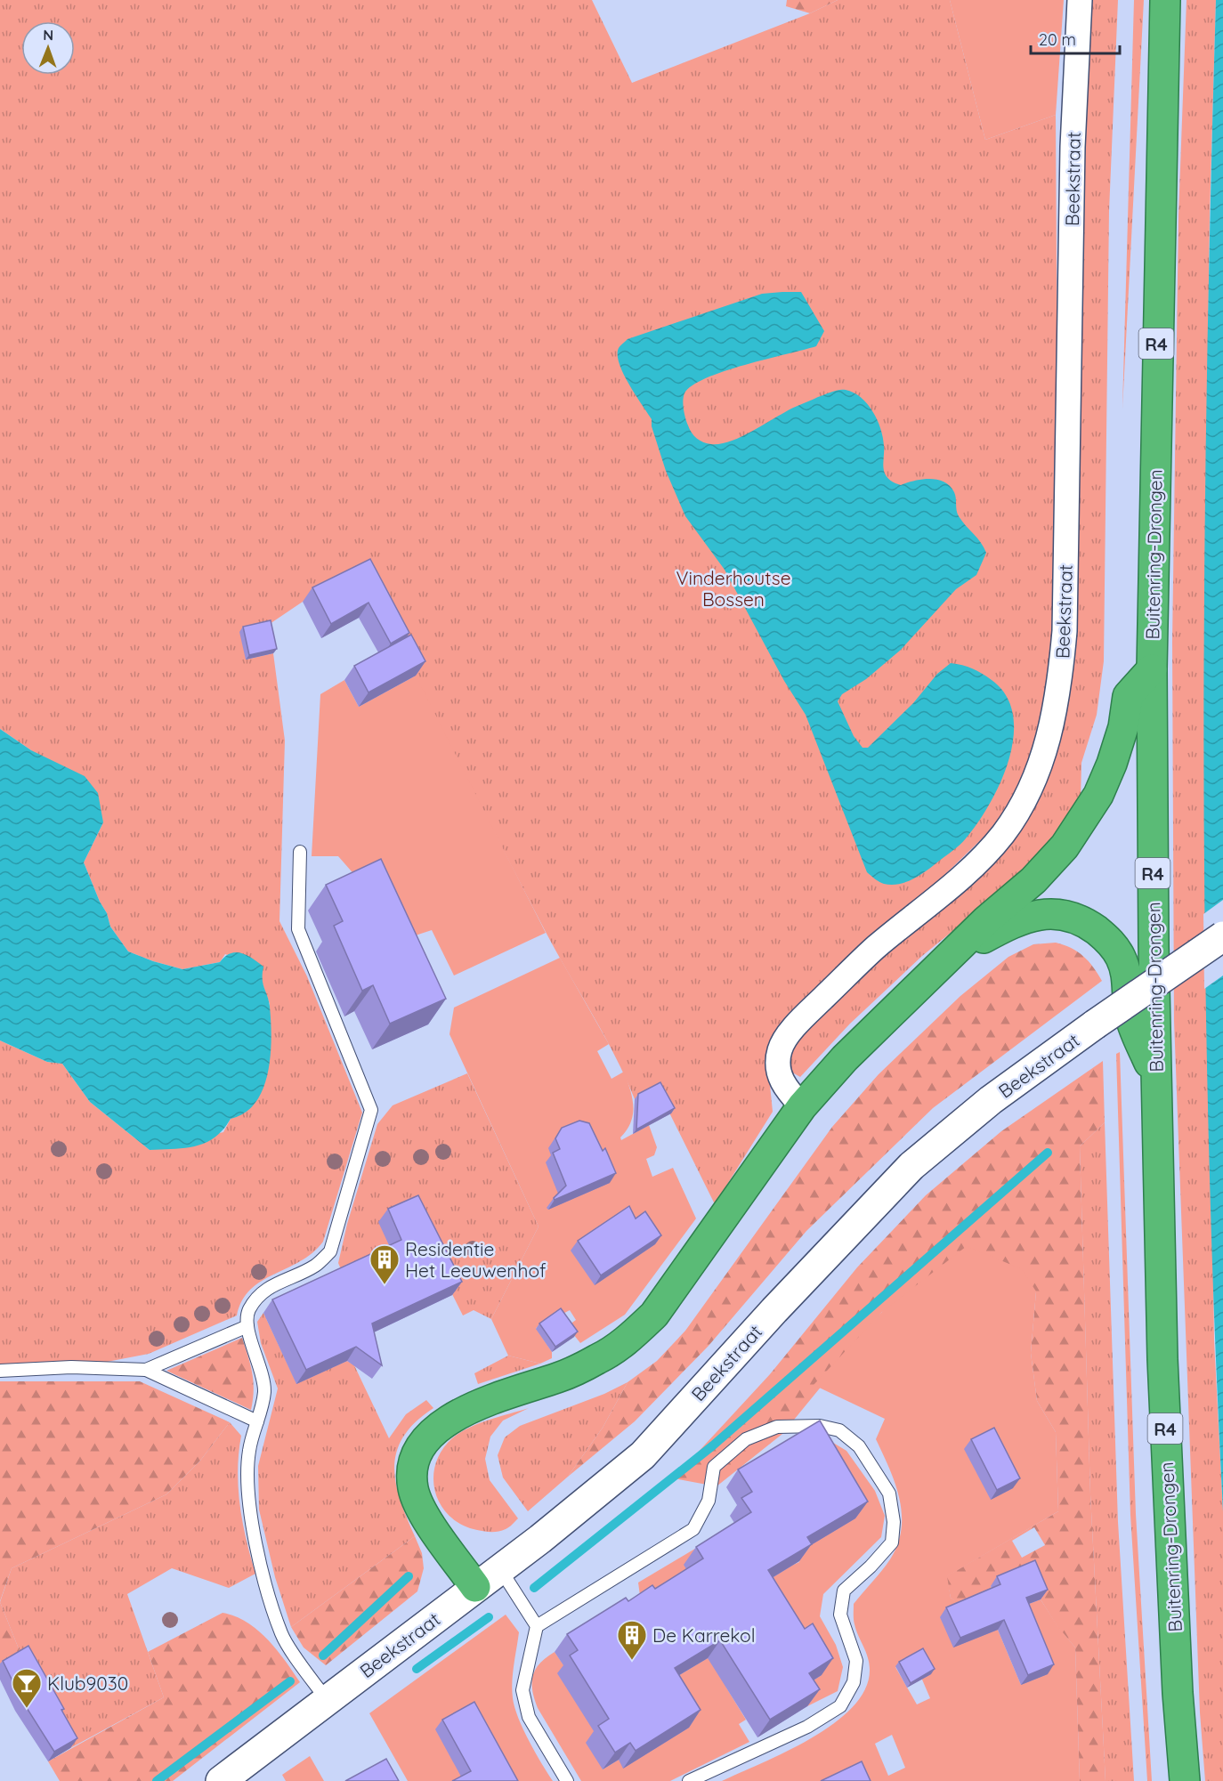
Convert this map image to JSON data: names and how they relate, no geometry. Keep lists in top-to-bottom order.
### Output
{
  "streets": {
    "highway": ["R4", "Buitenring-Drongen"],
    "street": ["Beekstraat"]
  },
  "parks": ["Vinderhoutse Bossen"],
  "places": {
    "building": ["Residentie Het Leeuwenhof", "De Karrekol"],
    "bar": ["Klub9030"]
  },
  "scale_bar": "20 m",
  "north": "top"
}
